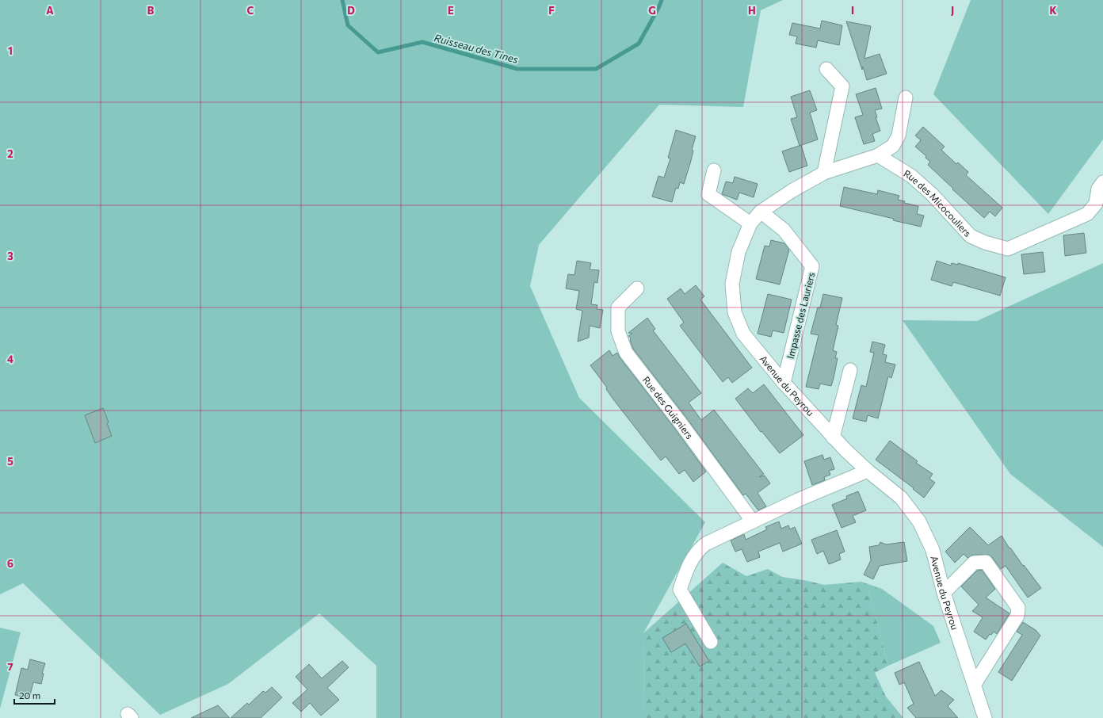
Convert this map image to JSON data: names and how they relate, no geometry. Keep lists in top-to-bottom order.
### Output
{
  "streets": {
    "street": [
      "Rue des Micocouliers",
      "Impasse des Lauriers",
      "Avenue du Peyrou",
      "Rue des Guigniers"
    ]
  },
  "crossings": [
    ["Rue des Micocouliers", "Avenue du Peyrou"],
    ["Impasse des Lauriers", "Avenue du Peyrou"]
  ],
  "water": ["Ruisseau des Tines"],
  "scale_bar": "20 m",
  "grid": {
    "columns": [
      "A",
      "B",
      "C",
      "D",
      "E",
      "F",
      "G",
      "H",
      "I",
      "J",
      "K"
    ],
    "rows": [
      "1",
      "2",
      "3",
      "4",
      "5",
      "6",
      "7"
    ]
  }
}
